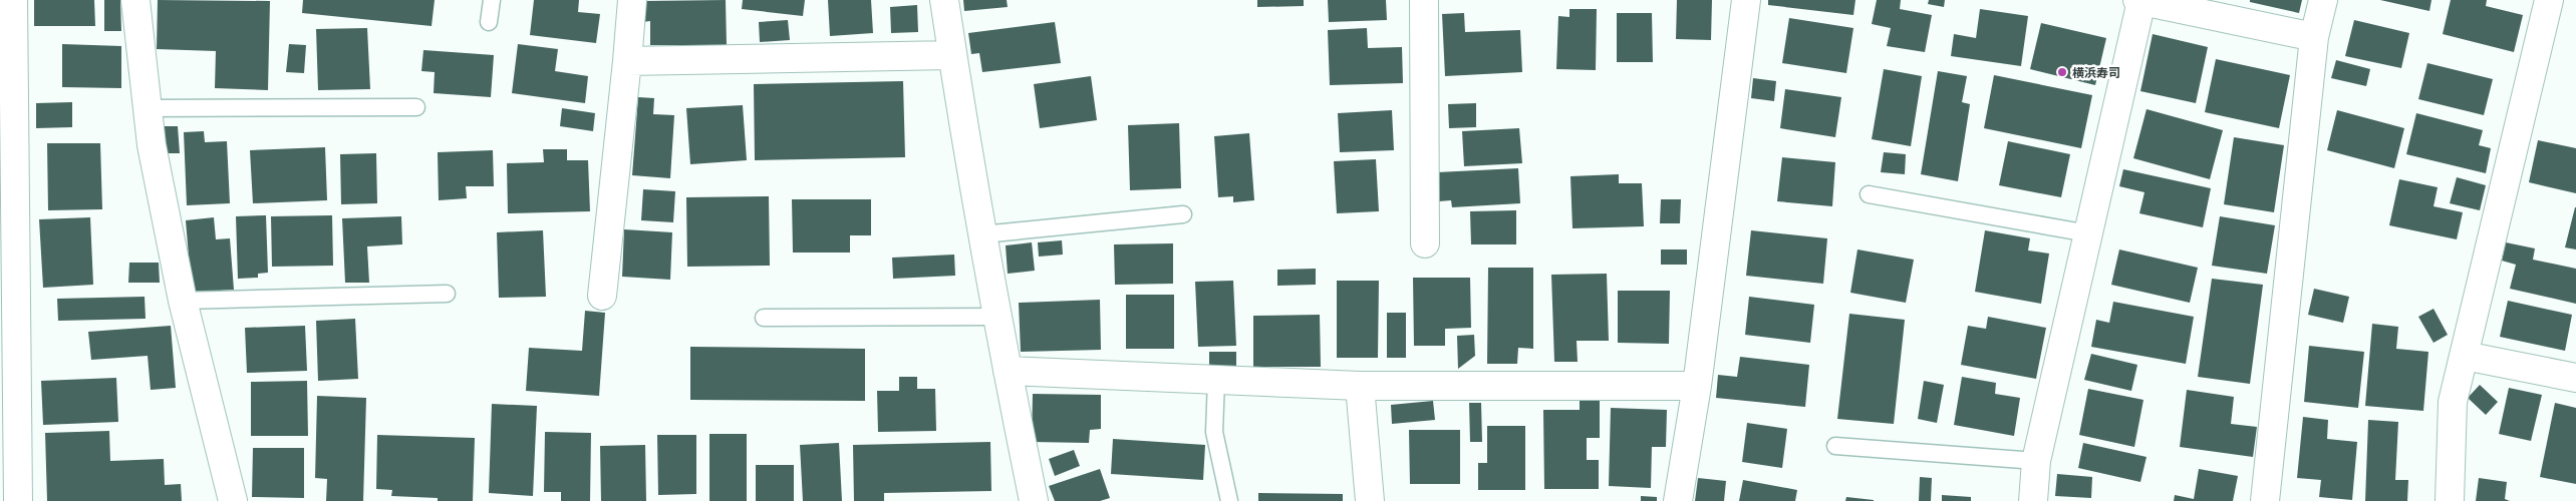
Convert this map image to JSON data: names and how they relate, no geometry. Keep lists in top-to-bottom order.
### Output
{
  "places": ["横浜寿司"]
}
